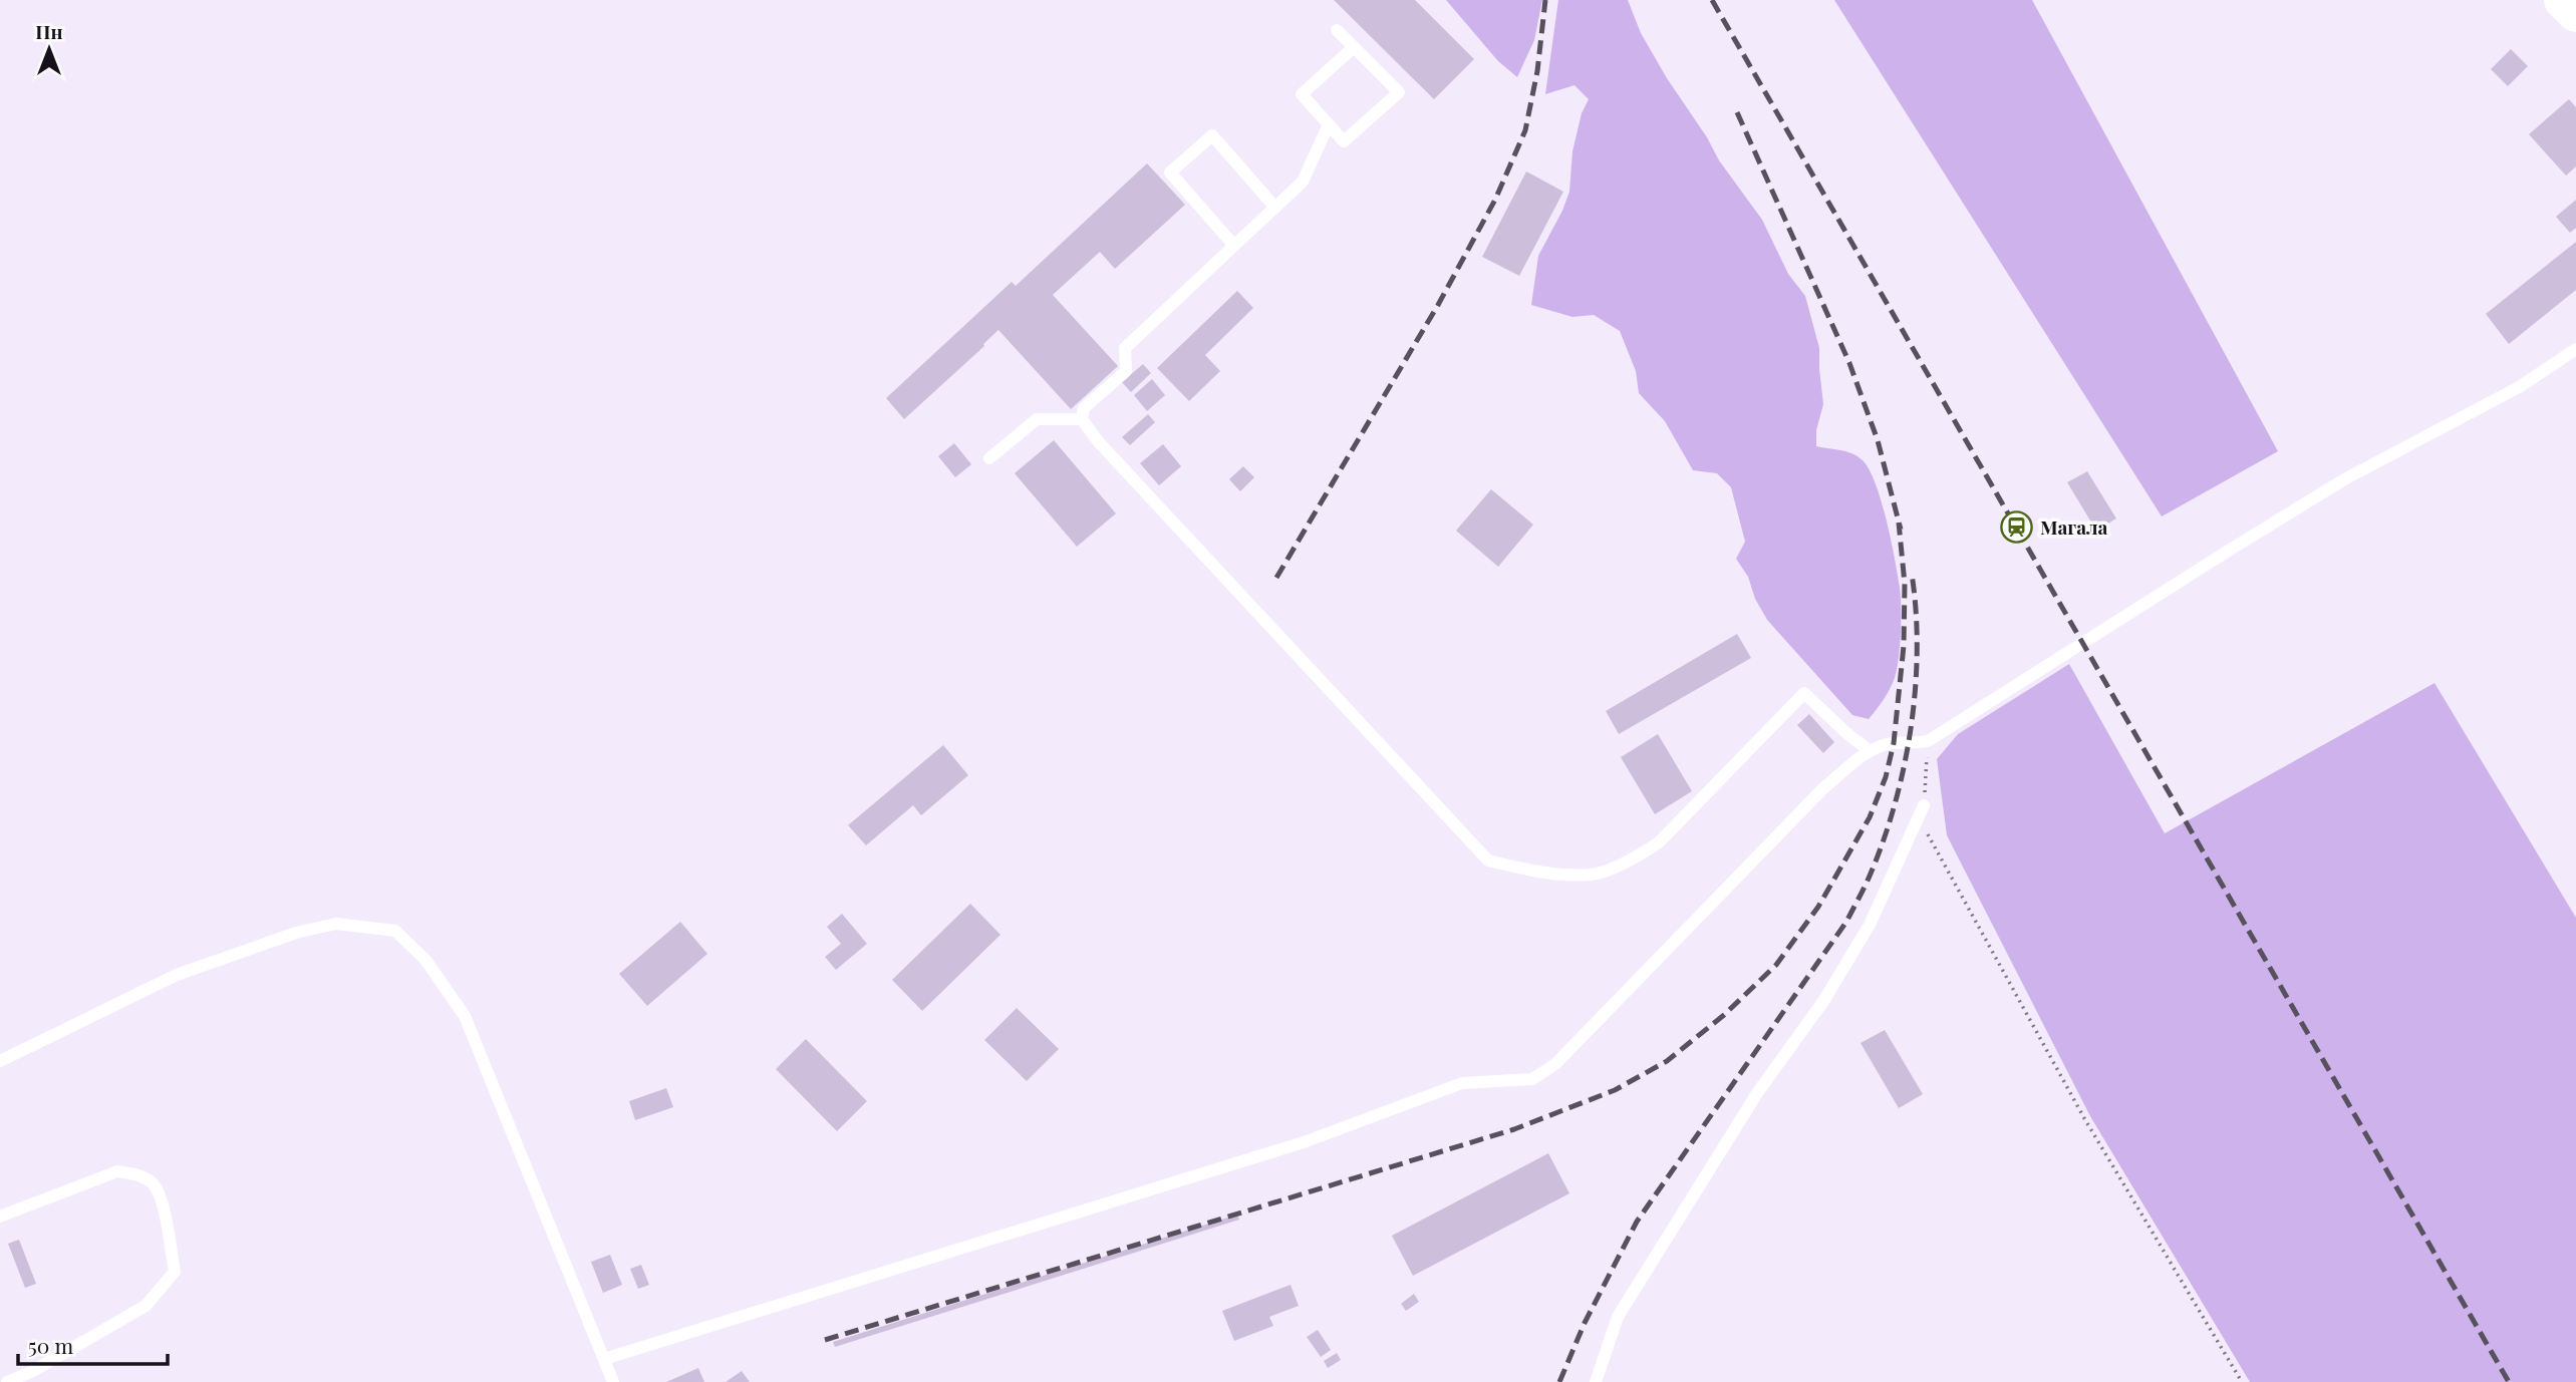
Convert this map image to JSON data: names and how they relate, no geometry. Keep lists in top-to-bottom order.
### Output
{
  "places": {
    "station": ["Магала"]
  },
  "scale_bar": "50 m",
  "north": "top"
}
